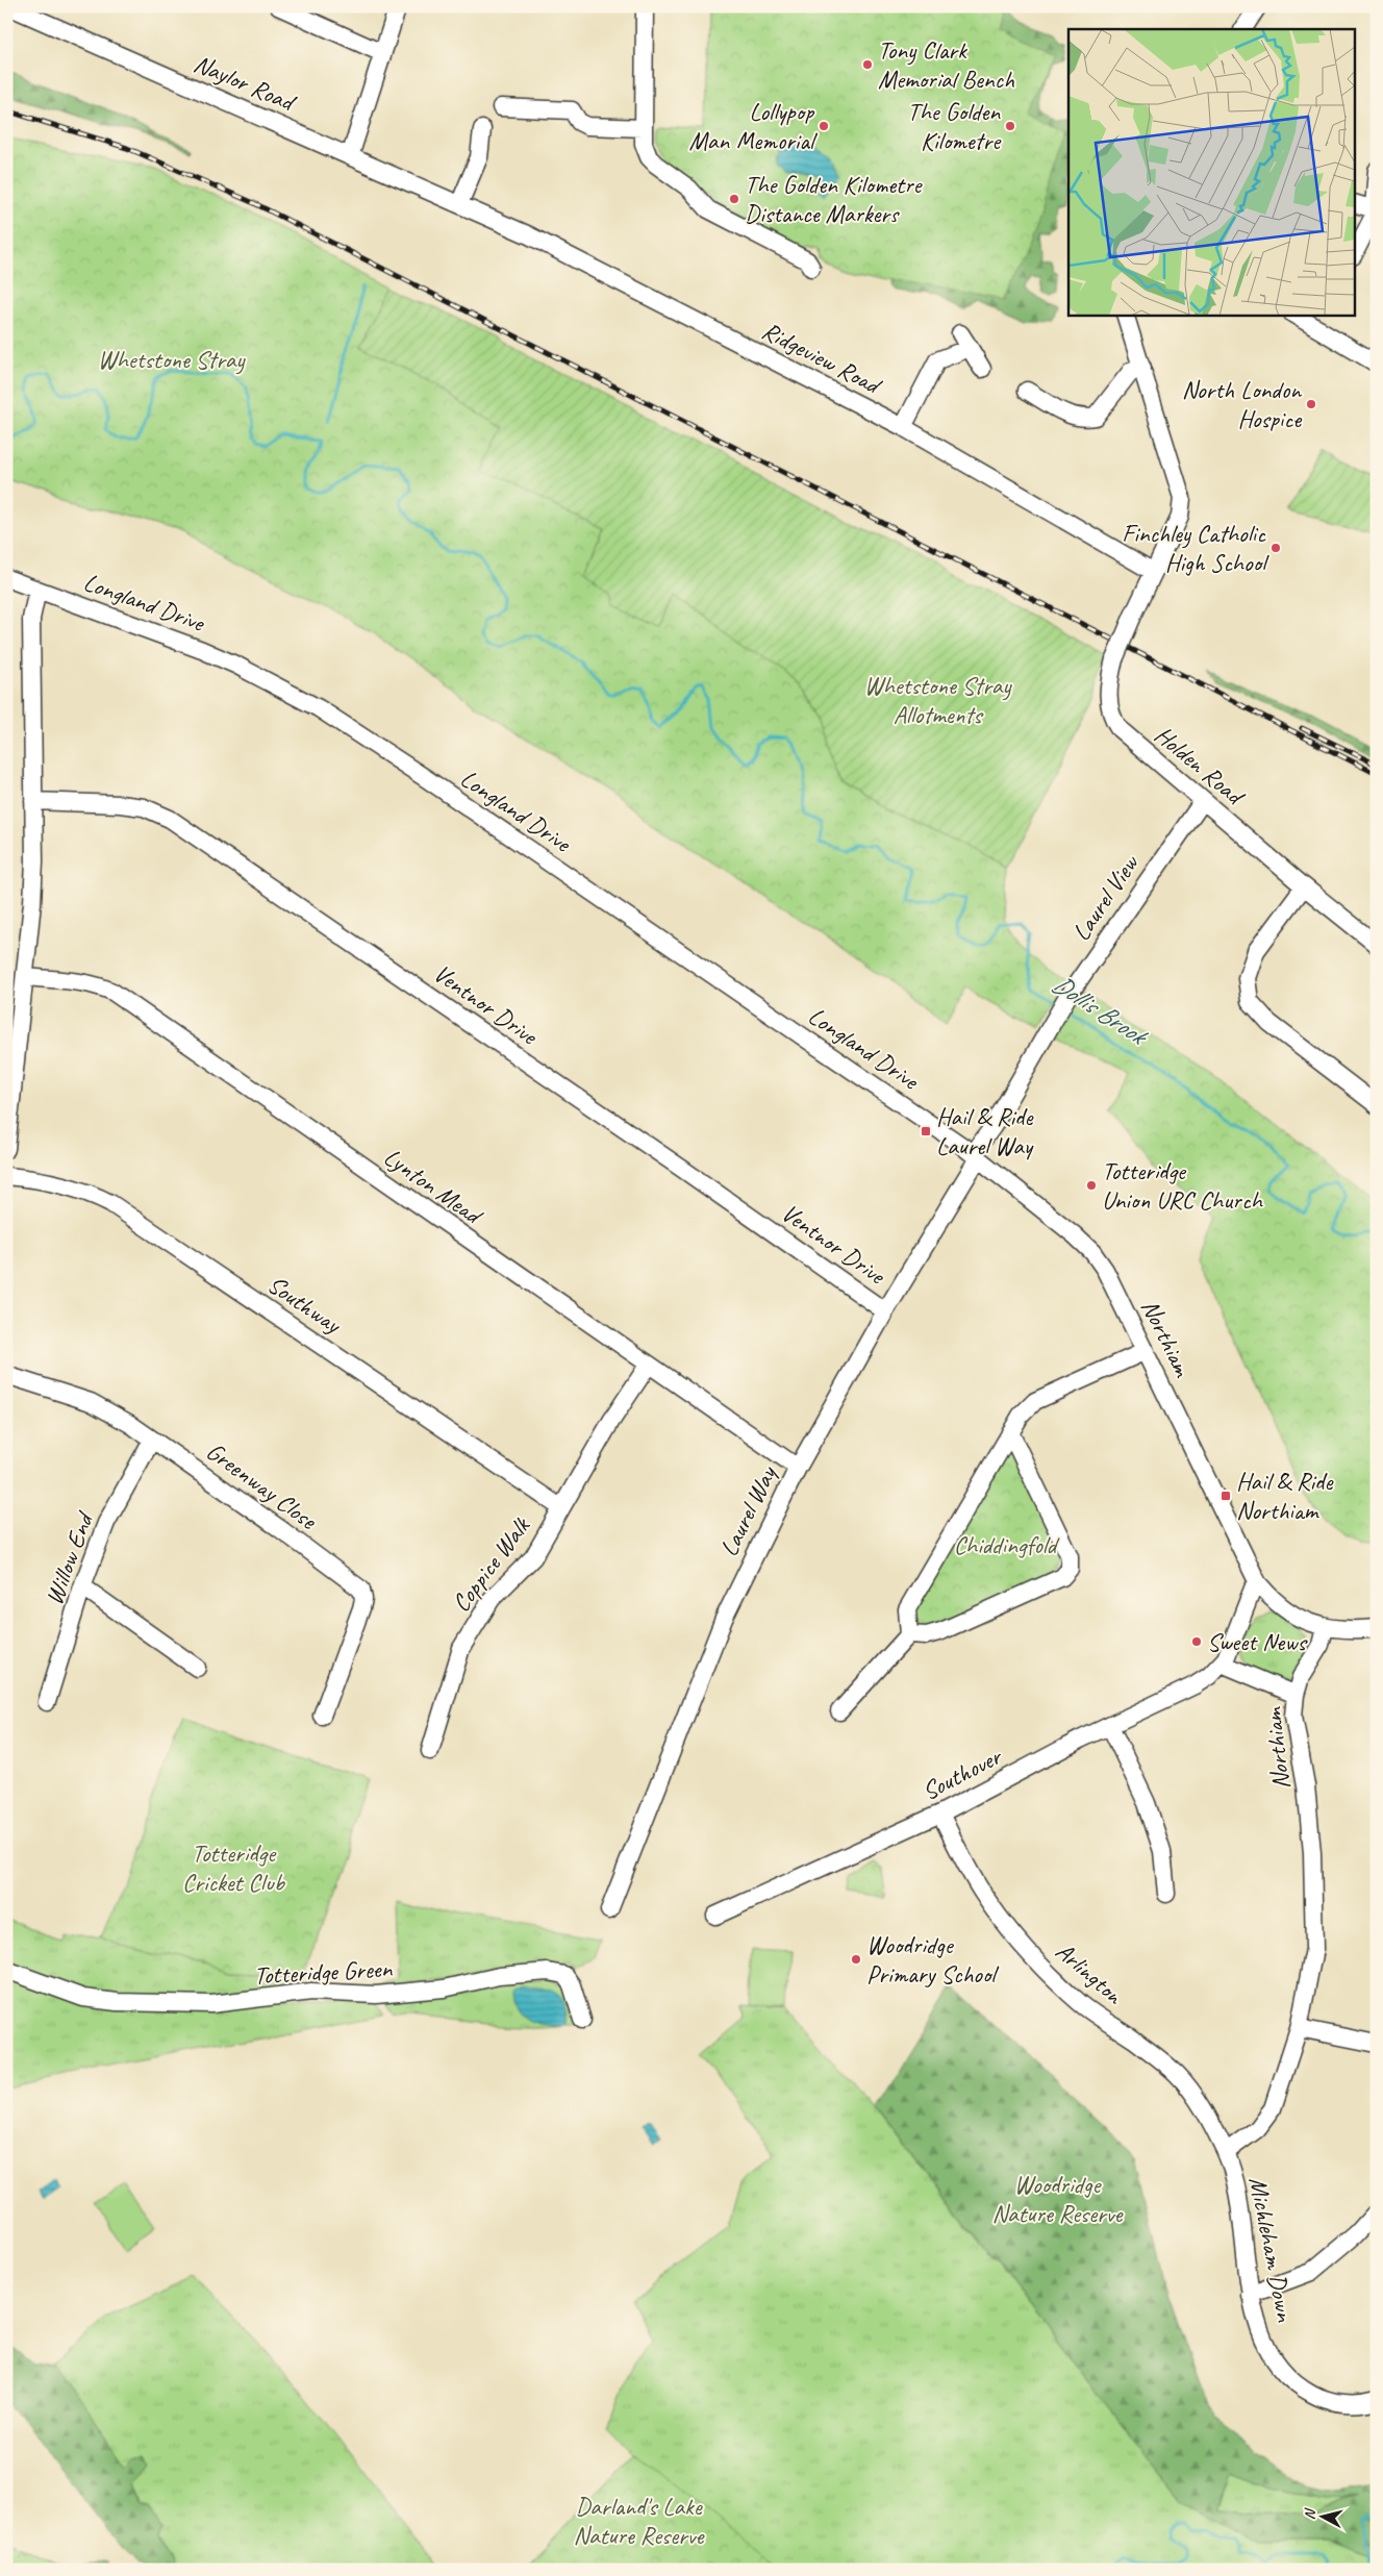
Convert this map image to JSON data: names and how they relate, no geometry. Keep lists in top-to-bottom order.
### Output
{
  "streets": {
    "street": [
      "Naylor Road",
      "Ridgeview Road",
      "Longland Drive",
      "Holden Road",
      "Laurel View",
      "Ventnor Drive",
      "Lynton Mead",
      "Southway",
      "Northiam",
      "Greenway Close",
      "Laurel Way",
      "Willow End",
      "Coppice Walk",
      "Southover",
      "Totteridge Green",
      "Arlington",
      "Michleham Down"
    ]
  },
  "crossings": [
    ["Naylor Road", "Ridgeview Road"],
    ["Ridgeview Road", "Holden Road"],
    ["Longland Drive", "Northiam"],
    ["Longland Drive", "Laurel Way"],
    ["Holden Road", "Laurel View"],
    ["Laurel View", "Laurel Way"],
    ["Ventnor Drive", "Laurel Way"],
    ["Lynton Mead", "Laurel Way"],
    ["Lynton Mead", "Coppice Walk"],
    ["Southway", "Coppice Walk"],
    ["Northiam", "Laurel Way"],
    ["Northiam", "Southover"],
    ["Northiam", "Arlington"],
    ["Northiam", "Michleham Down"],
    ["Greenway Close", "Willow End"],
    ["Southover", "Arlington"],
    ["Arlington", "Michleham Down"]
  ],
  "water": ["Dollis Brook"],
  "parks": [
    "Whetstone Stray",
    "Whetstone Stray Allotments",
    "Chiddingfold",
    "Totteridge Cricket Club",
    "Woodridge Nature Reserve",
    "Darland's Lake Nature Reserve"
  ],
  "places": {
    "other": [
      "Tony Clark Memorial Bench",
      "Lollypop Man Memorial",
      "The Golden Kilometre",
      "The Golden Kilometre Distance Markers",
      "North London Hospice",
      "Finchley Catholic High School",
      "Totteridge Union URC Church",
      "Sweet News",
      "Woodridge Primary School"
    ],
    "transit": ["Hail & Ride Laurel Way", "Hail & Ride Northiam"]
  },
  "north": "left"
}
